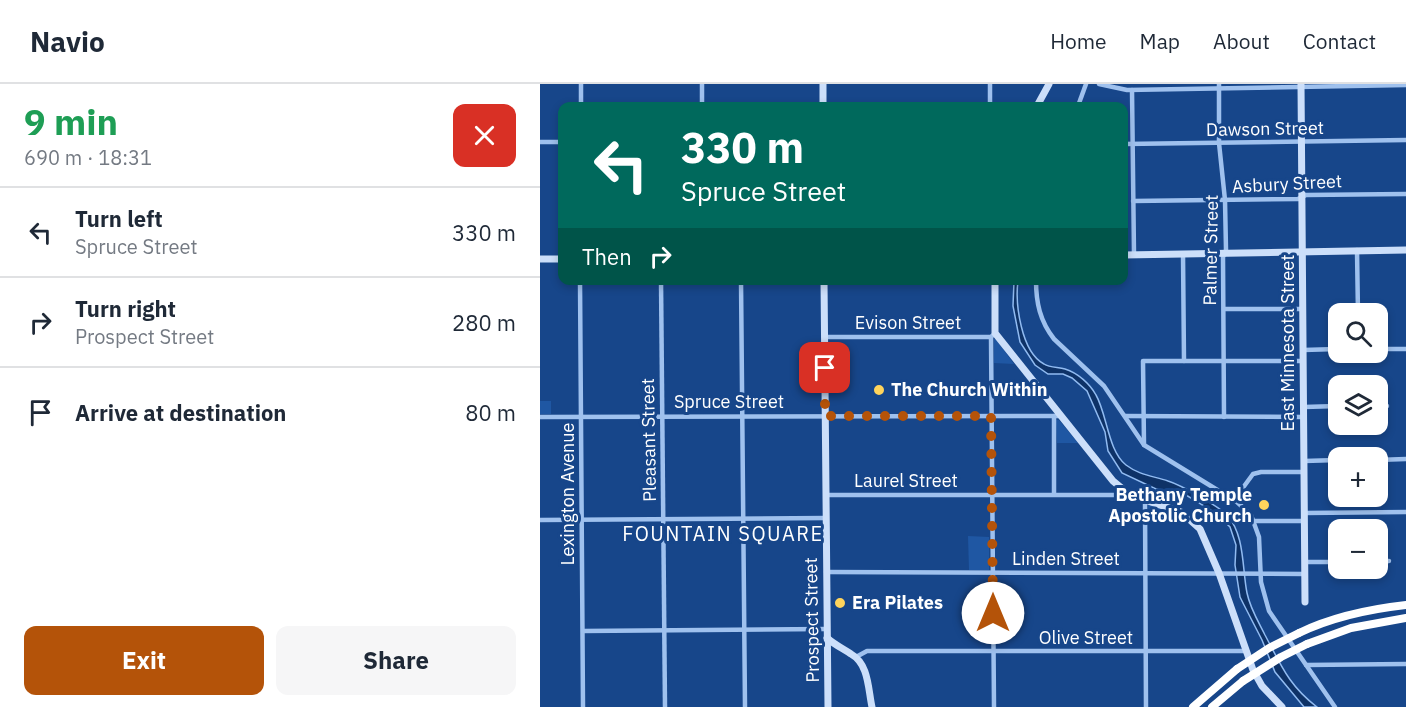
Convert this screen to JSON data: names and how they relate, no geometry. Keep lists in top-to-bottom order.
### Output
{
  "streets": {
    "street": [
      "Dawson Street",
      "Asbury Street",
      "Palmer Street",
      "Evison Street",
      "East Minnesota Street",
      "Spruce Street",
      "Pleasant Street",
      "Laurel Street",
      "Lexington Avenue",
      "Linden Street",
      "Prospect Street",
      "Olive Street"
    ]
  },
  "crossings": [
    ["Dawson Street", "Palmer Street"],
    ["Dawson Street", "East Minnesota Street"],
    ["Asbury Street", "Palmer Street"],
    ["Asbury Street", "East Minnesota Street"],
    ["Evison Street", "Prospect Street"],
    ["East Minnesota Street", "Linden Street"],
    ["Spruce Street", "Pleasant Street"],
    ["Spruce Street", "Lexington Avenue"],
    ["Spruce Street", "Prospect Street"],
    ["Laurel Street", "Prospect Street"],
    ["Linden Street", "Prospect Street"]
  ],
  "districts": ["FOUNTAIN SQUARE"],
  "places": ["The Church Within", "Bethany Temple Apostolic Church", "Era Pilates"],
  "page": {
    "header": "Navio",
    "nav": [
      "Home",
      "Map",
      "About",
      "Contact"
    ],
    "heading": ["9 min", "690 m · 18:31"],
    "turn": ["330 m", "Spruce Street"],
    "list": [
      {
        "name": "Turn left",
        "note": "Spruce Street",
        "value": "330 m"
      },
      {
        "name": "Turn right",
        "note": "Prospect Street",
        "value": "280 m"
      },
      {
        "name": "Arrive at destination",
        "value": "80 m"
      }
    ],
    "then": "Then",
    "map_buttons": ["+", "−"],
    "buttons": ["Exit", "Share"]
  }
}
